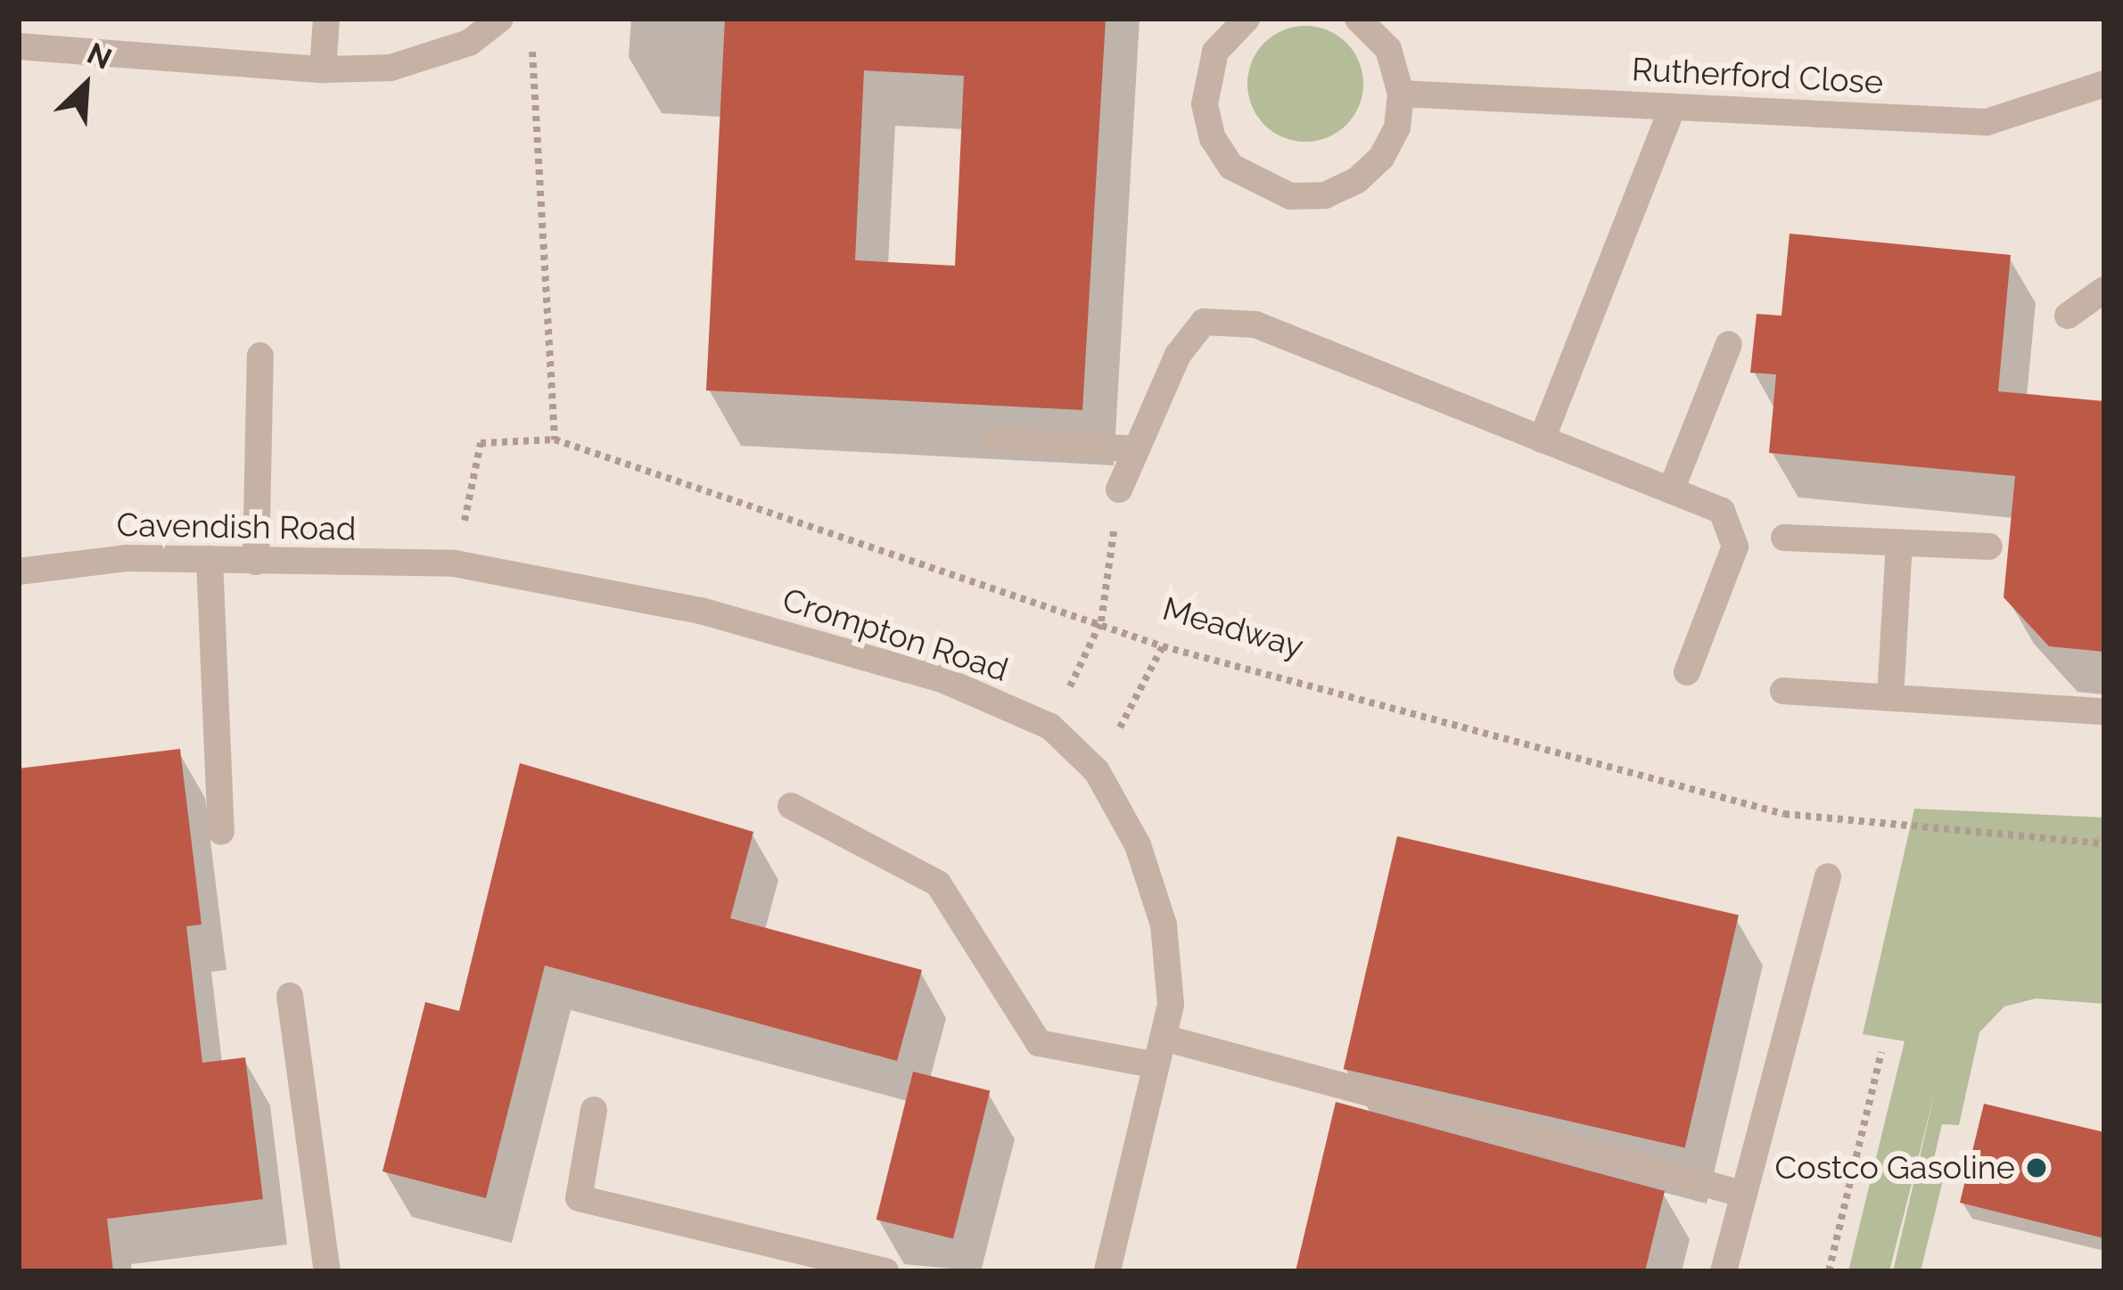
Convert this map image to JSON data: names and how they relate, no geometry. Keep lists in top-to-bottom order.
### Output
{
  "streets": {
    "street": ["Rutherford Close", "Cavendish Road", "Crompton Road"],
    "path": ["Meadway"]
  },
  "crossings": [
    ["Cavendish Road", "Meadway"],
    ["Cavendish Road", "Crompton Road"],
    ["Meadway", "Crompton Road"]
  ],
  "places": ["Costco Gasoline"],
  "north": "top right"
}
